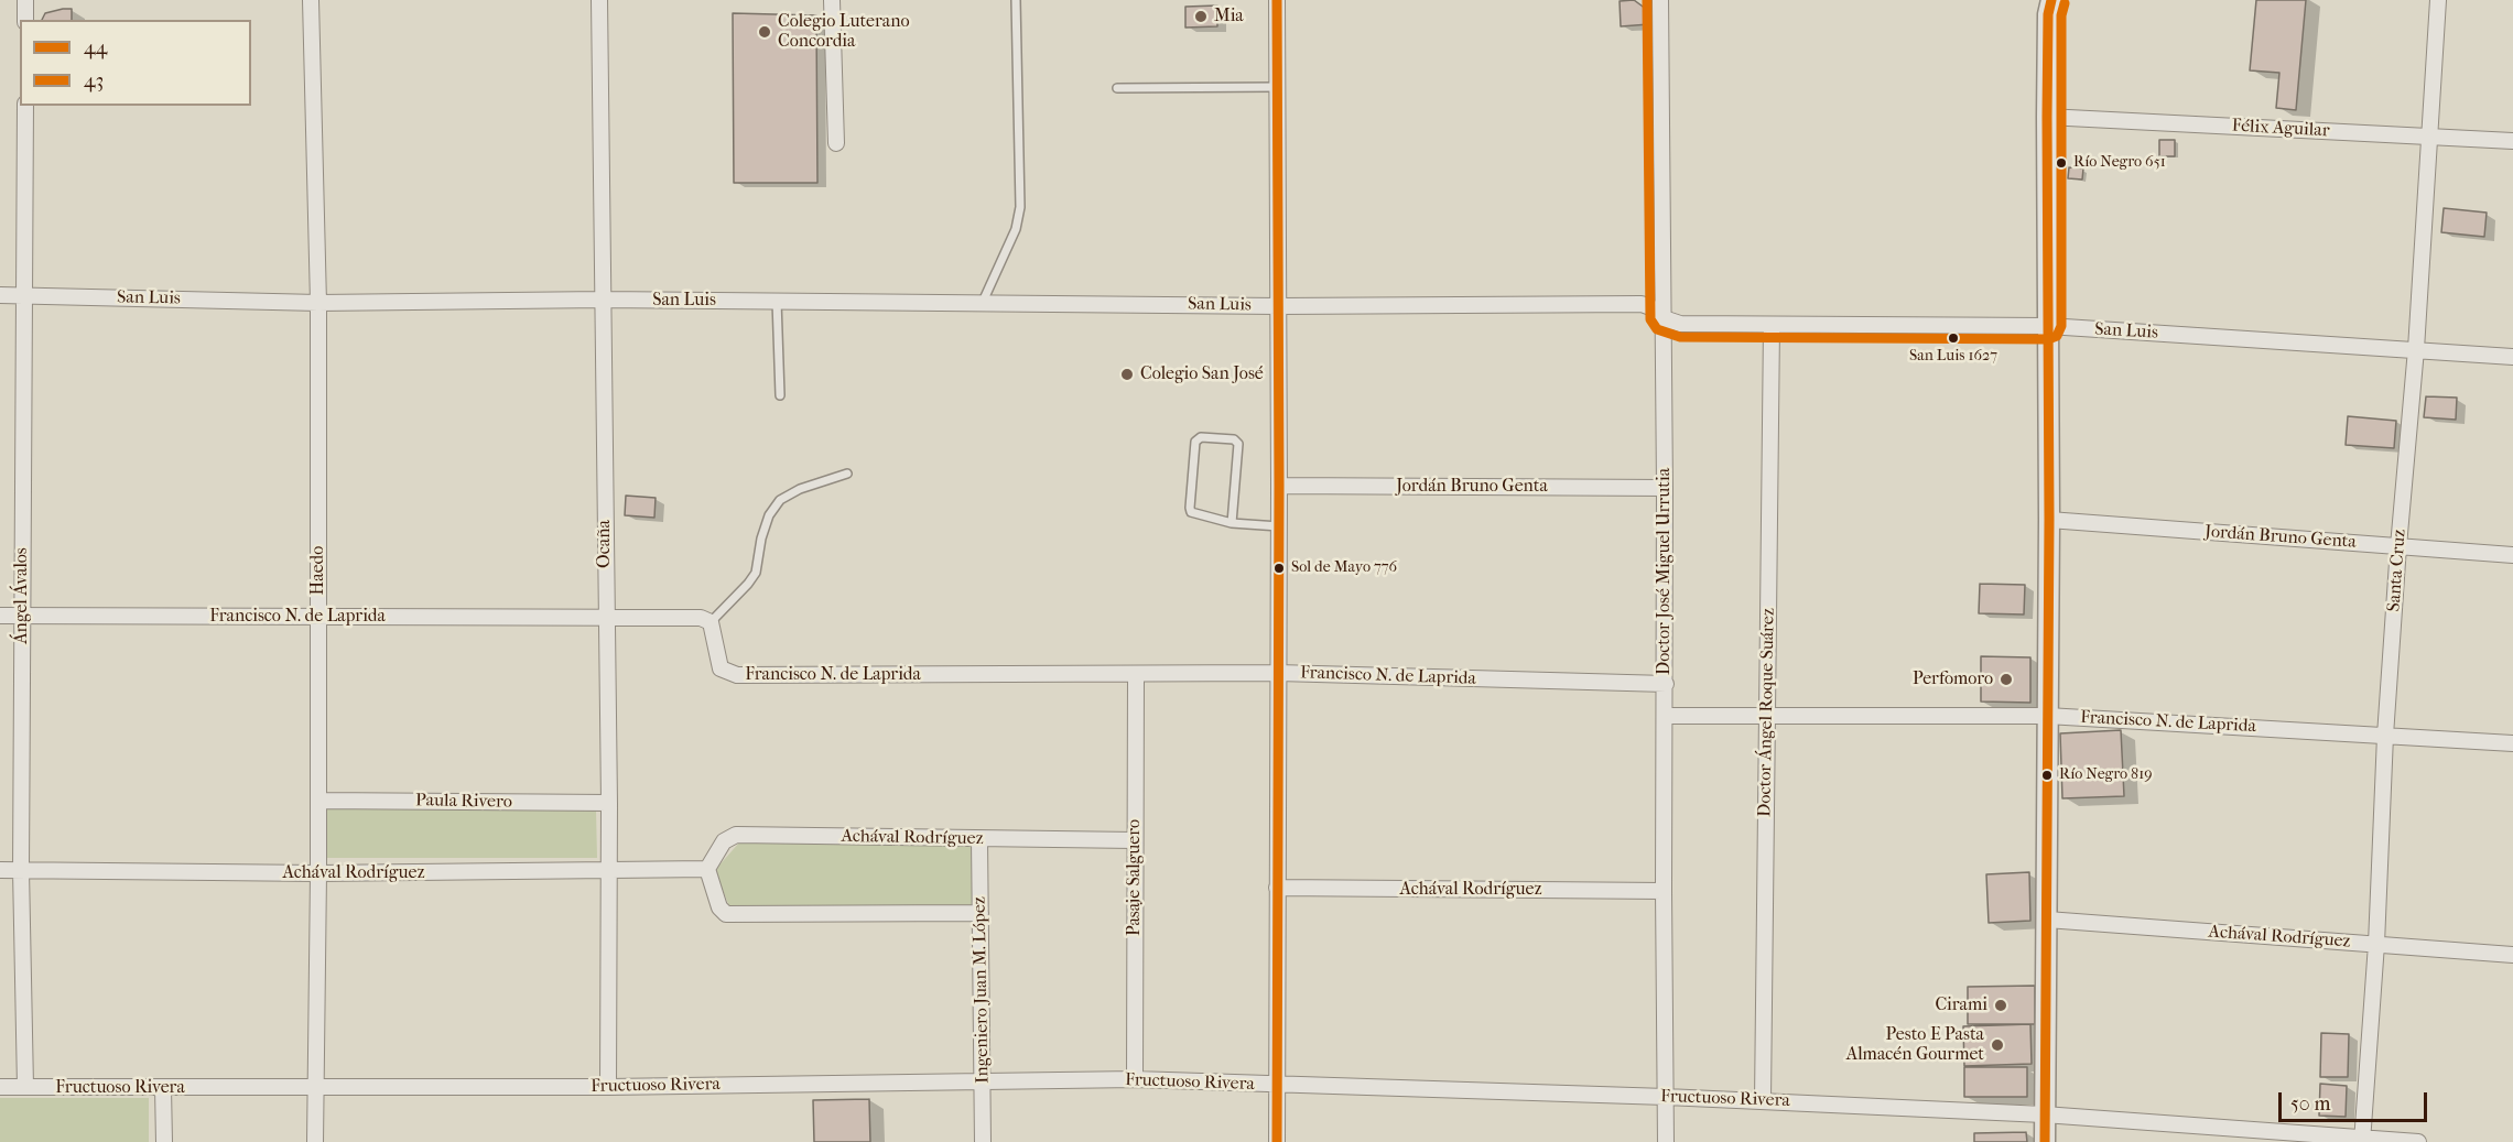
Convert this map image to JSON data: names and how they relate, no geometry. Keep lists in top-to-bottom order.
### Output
{
  "streets": {
    "street": [
      "Félix Aguilar",
      "San Luis",
      "Jordán Bruno Genta",
      "Ocaña",
      "Haedo",
      "Santa Cruz",
      "Doctor José Miguel Urrutia",
      "Ángel Ávalos",
      "Francisco N. de Laprida",
      "Doctor Ángel Roque Suárez",
      "Paula Rivero",
      "Achával Rodríguez",
      "Pasaje Salguero",
      "Ingeniero Juan M. López",
      "Fructuoso Rivera"
    ]
  },
  "crossings": [
    ["Félix Aguilar", "Santa Cruz"],
    ["San Luis", "Ocaña"],
    ["San Luis", "Haedo"],
    ["San Luis", "Santa Cruz"],
    ["San Luis", "Doctor José Miguel Urrutia"],
    ["San Luis", "Ángel Ávalos"],
    ["San Luis", "Doctor Ángel Roque Suárez"],
    ["Jordán Bruno Genta", "Santa Cruz"],
    ["Jordán Bruno Genta", "Doctor José Miguel Urrutia"],
    ["Ocaña", "Francisco N. de Laprida"],
    ["Ocaña", "Paula Rivero"],
    ["Ocaña", "Achával Rodríguez"],
    ["Ocaña", "Fructuoso Rivera"],
    ["Haedo", "Francisco N. de Laprida"],
    ["Haedo", "Paula Rivero"],
    ["Haedo", "Achával Rodríguez"],
    ["Haedo", "Fructuoso Rivera"],
    ["Santa Cruz", "Francisco N. de Laprida"],
    ["Santa Cruz", "Achával Rodríguez"],
    ["Santa Cruz", "Fructuoso Rivera"],
    ["Doctor José Miguel Urrutia", "Francisco N. de Laprida"],
    ["Doctor José Miguel Urrutia", "Achával Rodríguez"],
    ["Doctor José Miguel Urrutia", "Fructuoso Rivera"],
    ["Ángel Ávalos", "Francisco N. de Laprida"],
    ["Ángel Ávalos", "Achával Rodríguez"],
    ["Ángel Ávalos", "Fructuoso Rivera"],
    ["Francisco N. de Laprida", "Doctor Ángel Roque Suárez"],
    ["Francisco N. de Laprida", "Pasaje Salguero"],
    ["Doctor Ángel Roque Suárez", "Fructuoso Rivera"],
    ["Achával Rodríguez", "Pasaje Salguero"],
    ["Achával Rodríguez", "Ingeniero Juan M. López"],
    ["Pasaje Salguero", "Fructuoso Rivera"],
    ["Ingeniero Juan M. López", "Fructuoso Rivera"]
  ],
  "places": [
    "Mia",
    "Colegio Luterano Concordia",
    "Río Negro 651",
    "San Luis 1627",
    "Colegio San José",
    "Sol de Mayo 776",
    "Perfomoro",
    "Río Negro 819",
    "Cirami",
    "Pesto E Pasta Almacén Gourmet"
  ],
  "lines": ["transit line 44", "transit line 43"],
  "legend": ["44", "43"],
  "scale_bar": "50 m"
}
